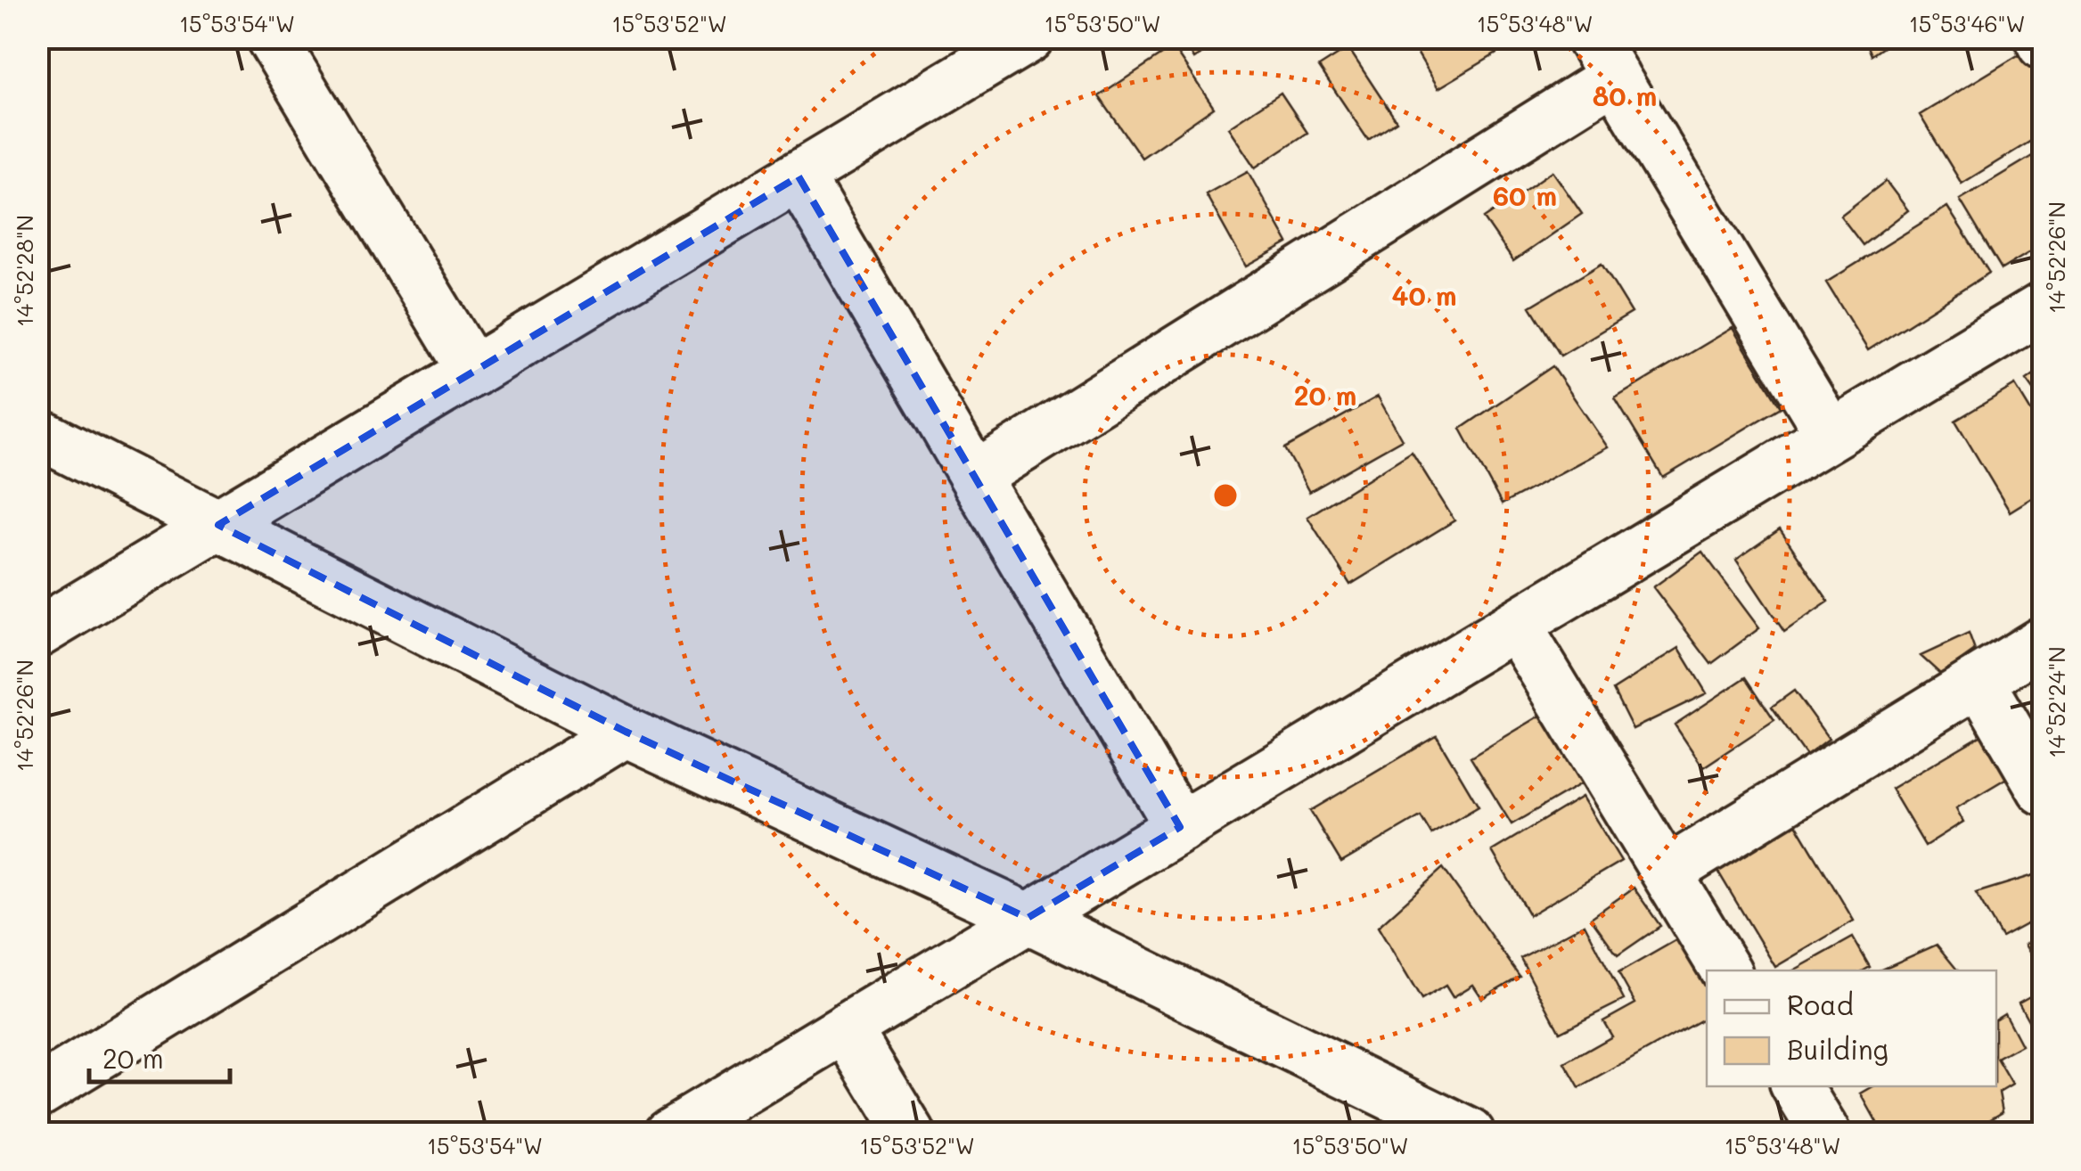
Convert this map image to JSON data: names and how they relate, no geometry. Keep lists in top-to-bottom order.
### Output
{
  "legend": ["Road", "Building"],
  "scale_bar": "20 m",
  "coordinates": [
    "15°53'54\"W",
    "15°53'52\"W",
    "15°53'50\"W",
    "15°53'48\"W",
    "15°53'46\"W",
    "14°52'26\"N",
    "14°52'28\"N",
    "14°52'24\"N"
  ],
  "rings": [
    "80 m",
    "60 m",
    "40 m",
    "20 m"
  ]
}
